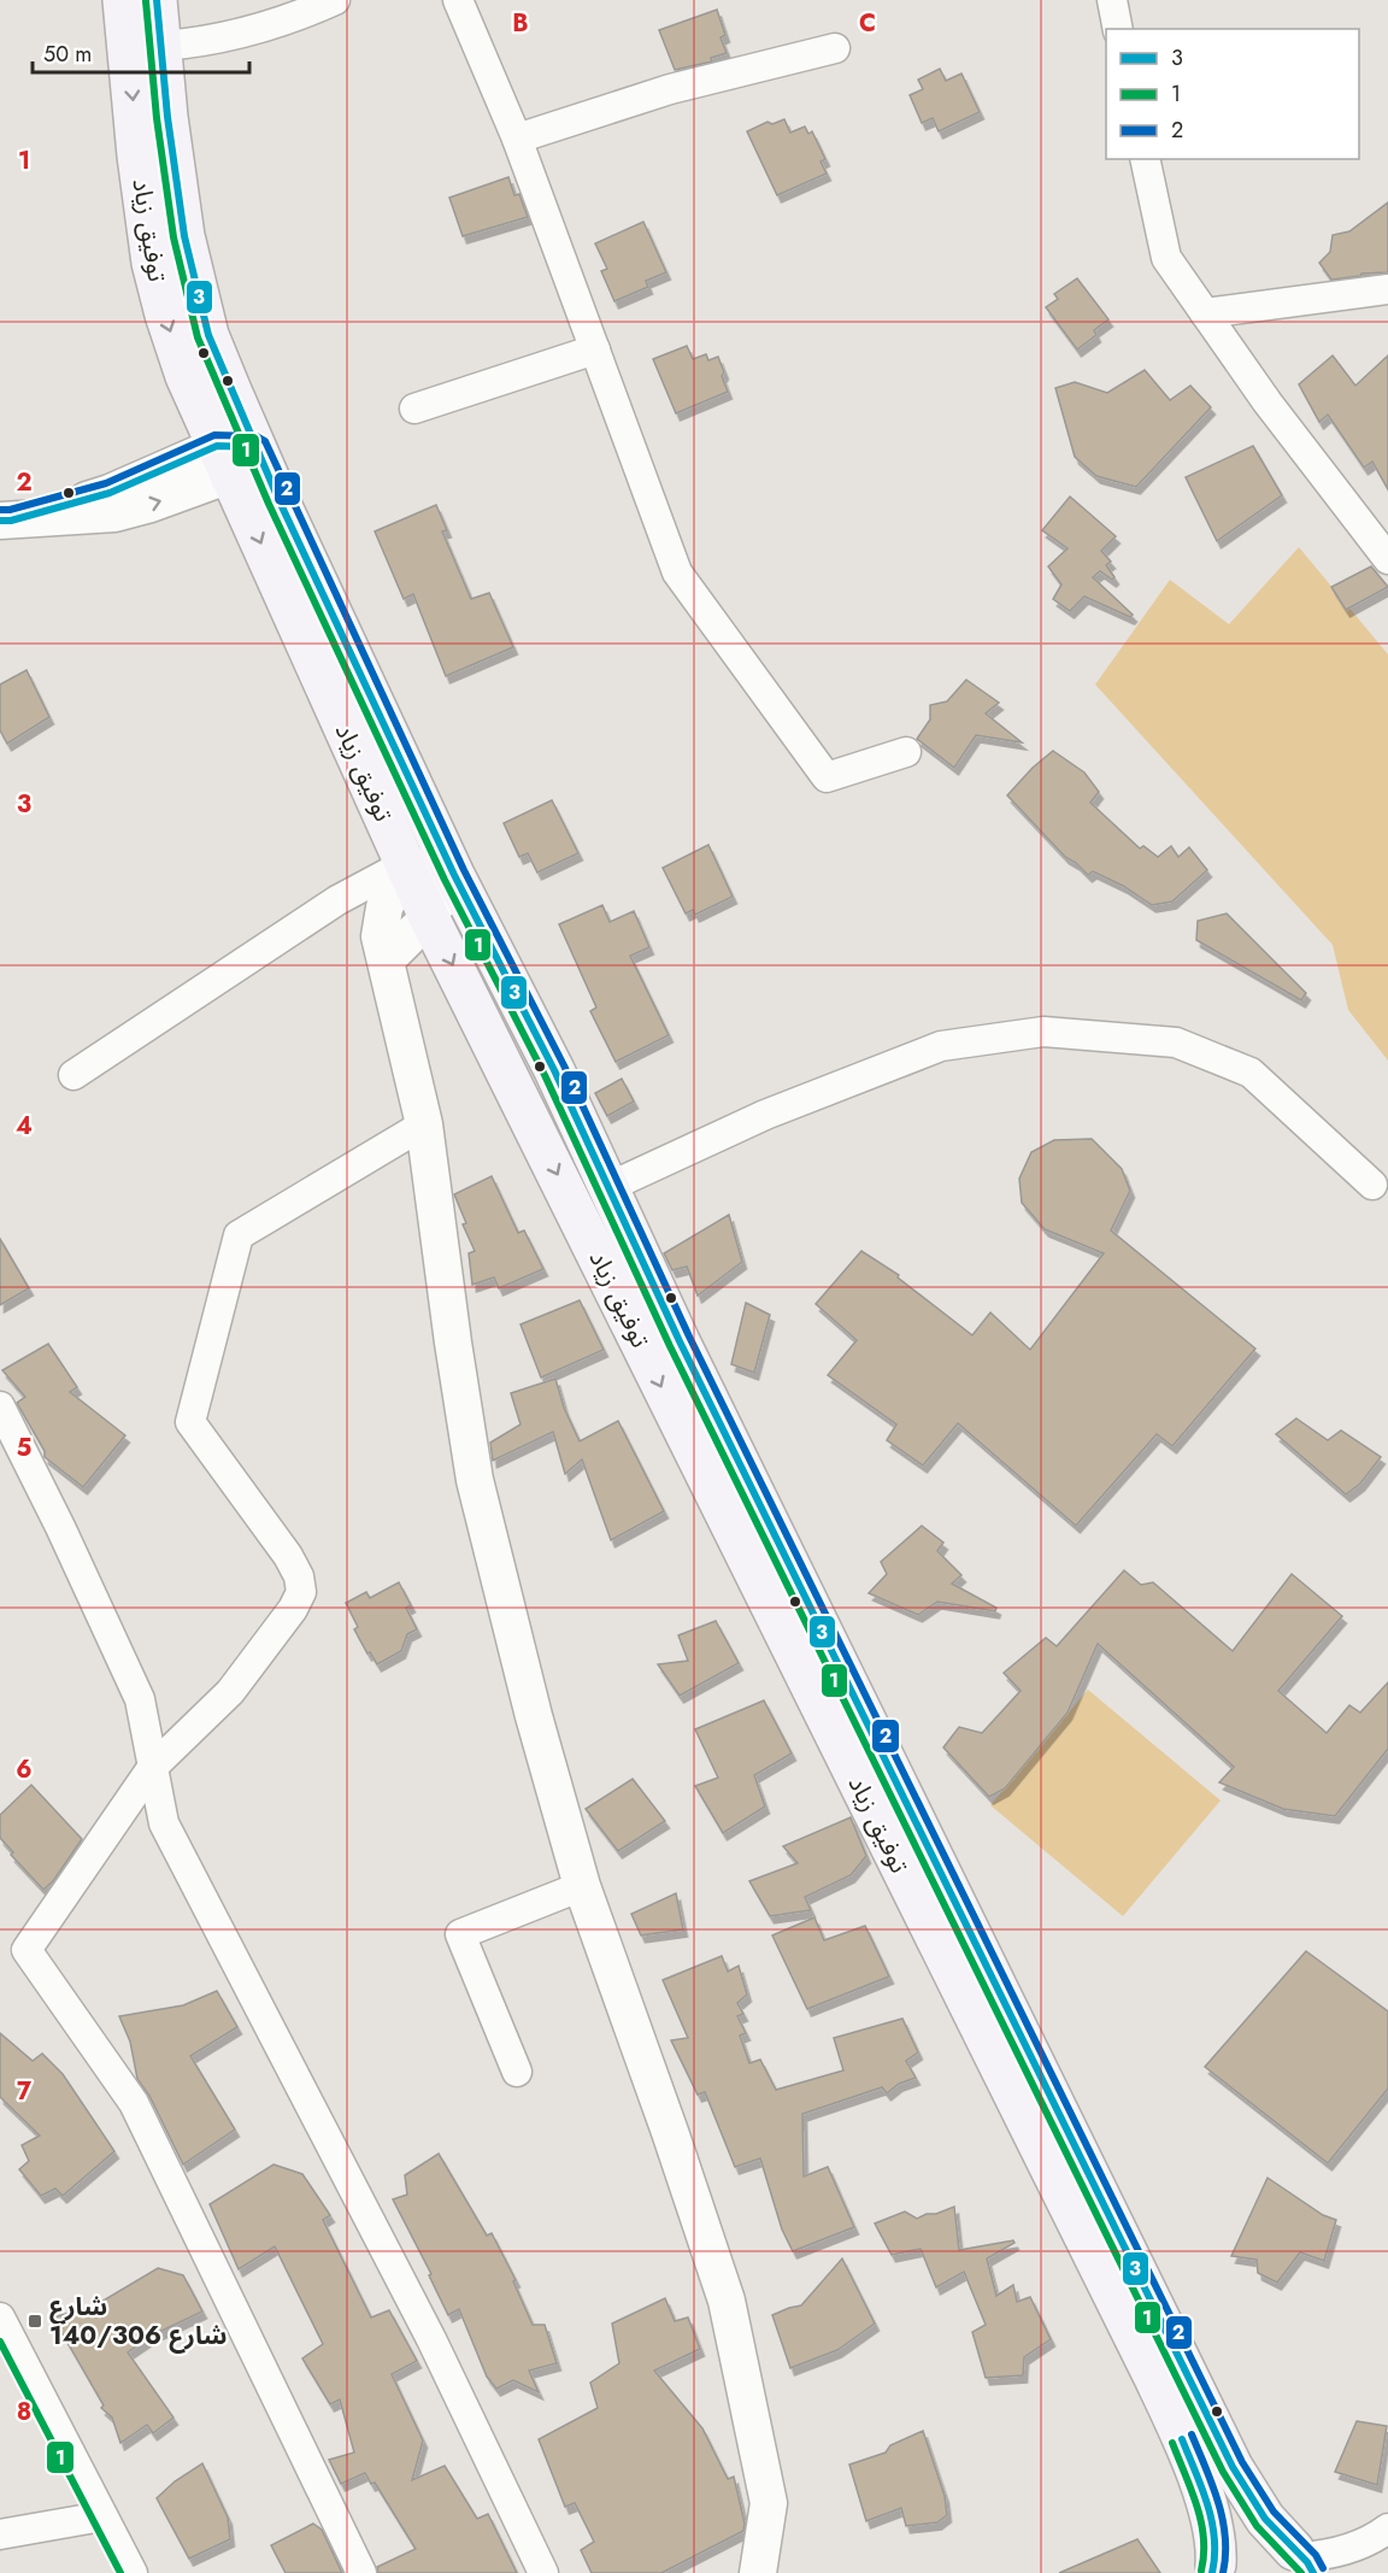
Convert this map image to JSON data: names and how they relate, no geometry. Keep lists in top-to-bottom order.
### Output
{
  "streets": {
    "main road": ["توفيق زياد"]
  },
  "places": {
    "transit": ["شارع 140/شارع 306"]
  },
  "lines": ["transit line 3", "transit line 1", "transit line 2"],
  "legend": ["3", "1", "2"],
  "scale_bar": "50 m",
  "grid": {
    "columns": ["B", "C"],
    "rows": [
      "1",
      "2",
      "3",
      "4",
      "5",
      "6",
      "7",
      "8"
    ]
  }
}
